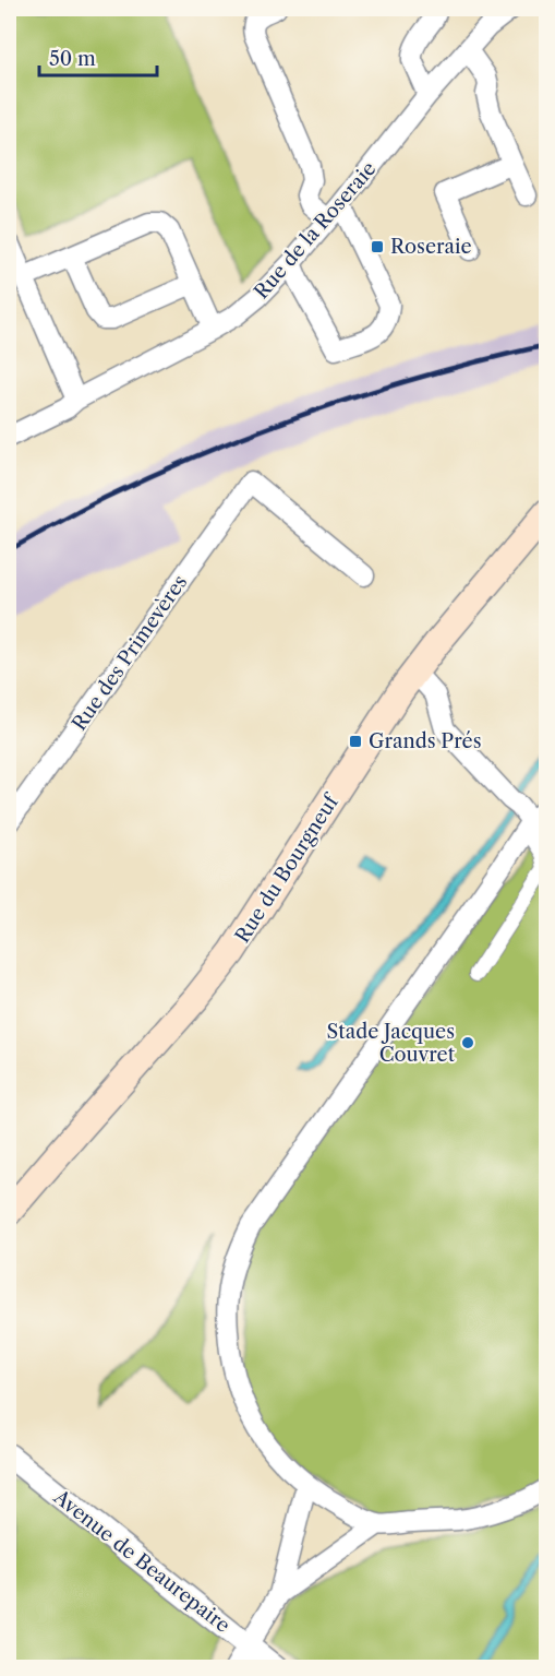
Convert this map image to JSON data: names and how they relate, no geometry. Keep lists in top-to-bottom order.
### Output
{
  "streets": {
    "main road": ["Rue du Bourgneuf"],
    "street": ["Rue de la Roseraie", "Rue des Primevères", "Avenue de Beaurepaire"]
  },
  "places": {
    "transit": ["Roseraie", "Grands Prés"],
    "other": ["Stade Jacques Couvret"]
  },
  "scale_bar": "50 m"
}
